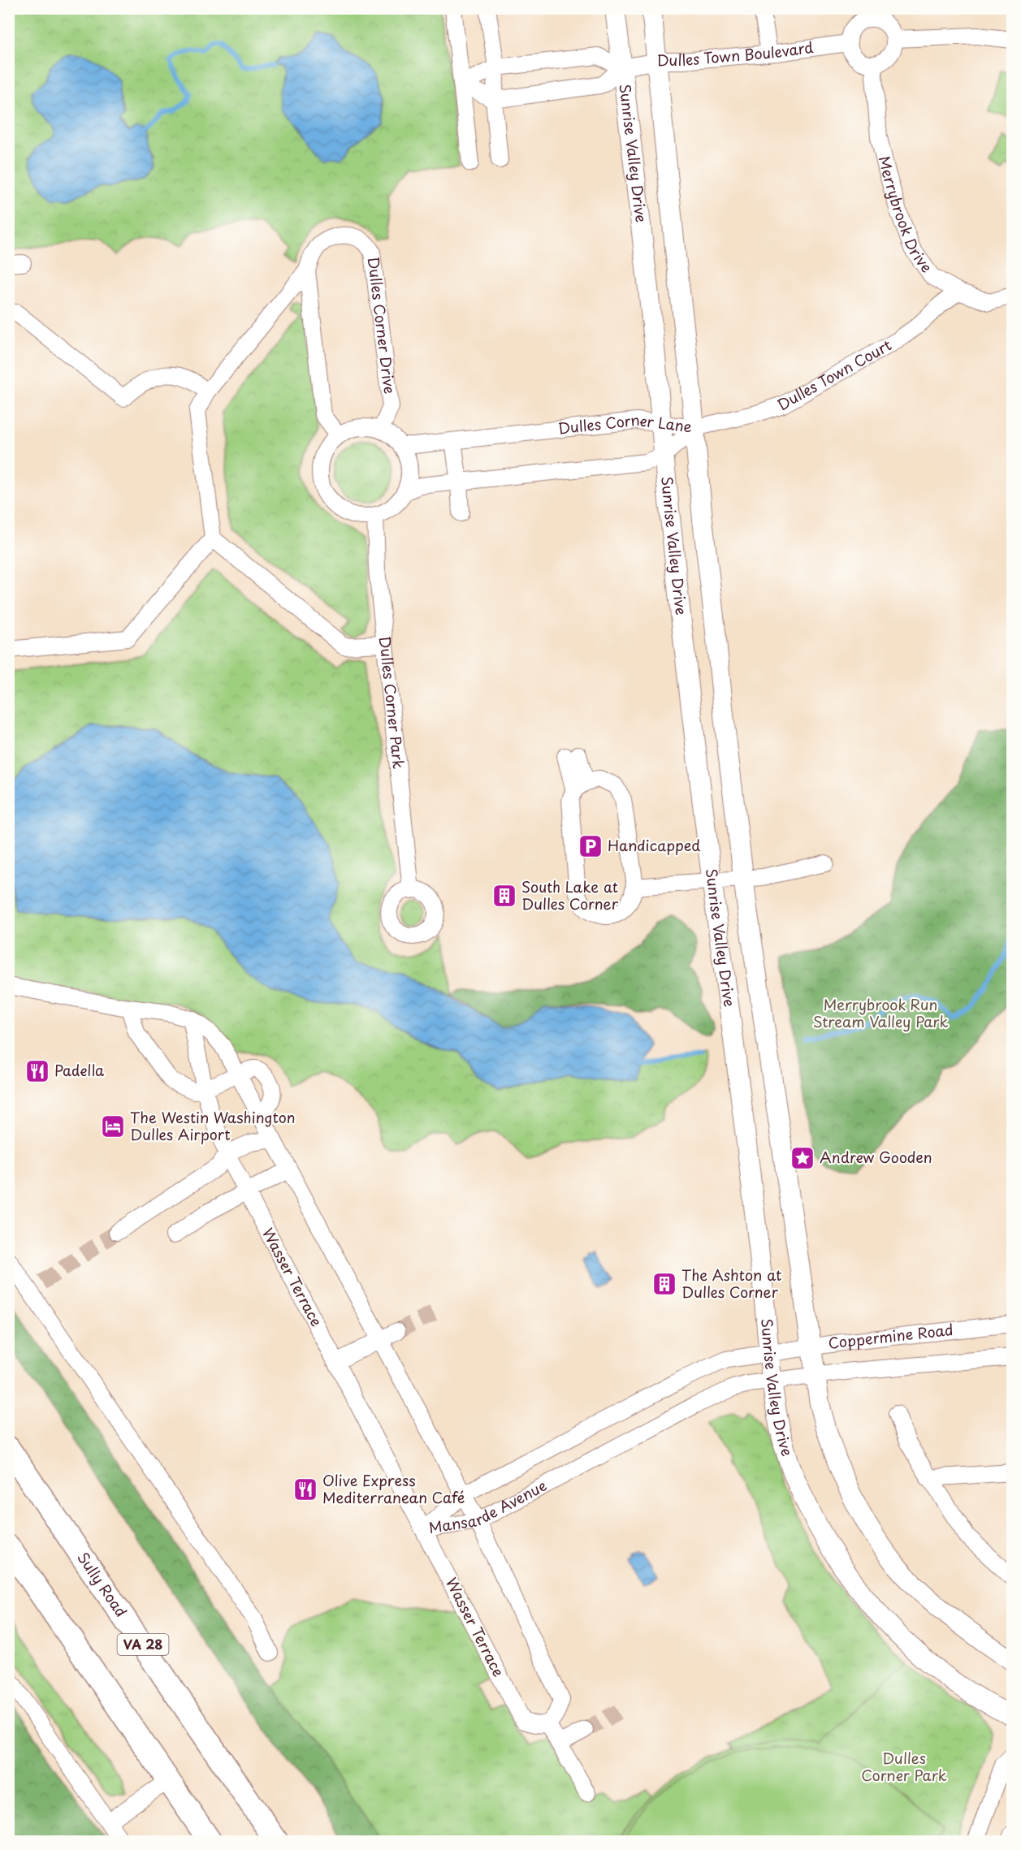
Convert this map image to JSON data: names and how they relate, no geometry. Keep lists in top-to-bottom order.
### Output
{
  "streets": {
    "highway": ["Sully Road", "VA 28"],
    "main road": ["Sunrise Valley Drive"],
    "street": [
      "Dulles Town Boulevard",
      "Merrybrook Drive",
      "Dulles Corner Drive",
      "Dulles Town Court",
      "Dulles Corner Lane",
      "Dulles Corner Park",
      "Wasser Terrace",
      "Coppermine Road",
      "Mansarde Avenue"
    ]
  },
  "crossings": [
    ["Dulles Town Boulevard", "Sunrise Valley Drive"],
    ["Dulles Town Boulevard", "Merrybrook Drive"],
    ["Sunrise Valley Drive", "Dulles Corner Lane"],
    ["Sunrise Valley Drive", "Coppermine Road"],
    ["Sunrise Valley Drive", "Mansarde Avenue"],
    ["Merrybrook Drive", "Dulles Town Court"],
    ["Dulles Corner Drive", "Dulles Corner Lane"],
    ["Dulles Corner Drive", "Dulles Corner Park"],
    ["Dulles Town Court", "Dulles Corner Lane"],
    ["Dulles Corner Lane", "Dulles Corner Park"],
    ["Wasser Terrace", "Mansarde Avenue"],
    ["Coppermine Road", "Mansarde Avenue"]
  ],
  "parks": ["Merrybrook Run Stream Valley Park", "Dulles Corner Park"],
  "places": {
    "parking": ["Handicapped"],
    "building": ["South Lake at Dulles Corner", "The Ashton at Dulles Corner"],
    "restaurant": ["Padella", "Olive Express Mediterranean Café"],
    "hotel": ["The Westin Washington Dulles Airport"],
    "place": ["Andrew Gooden"]
  }
}
